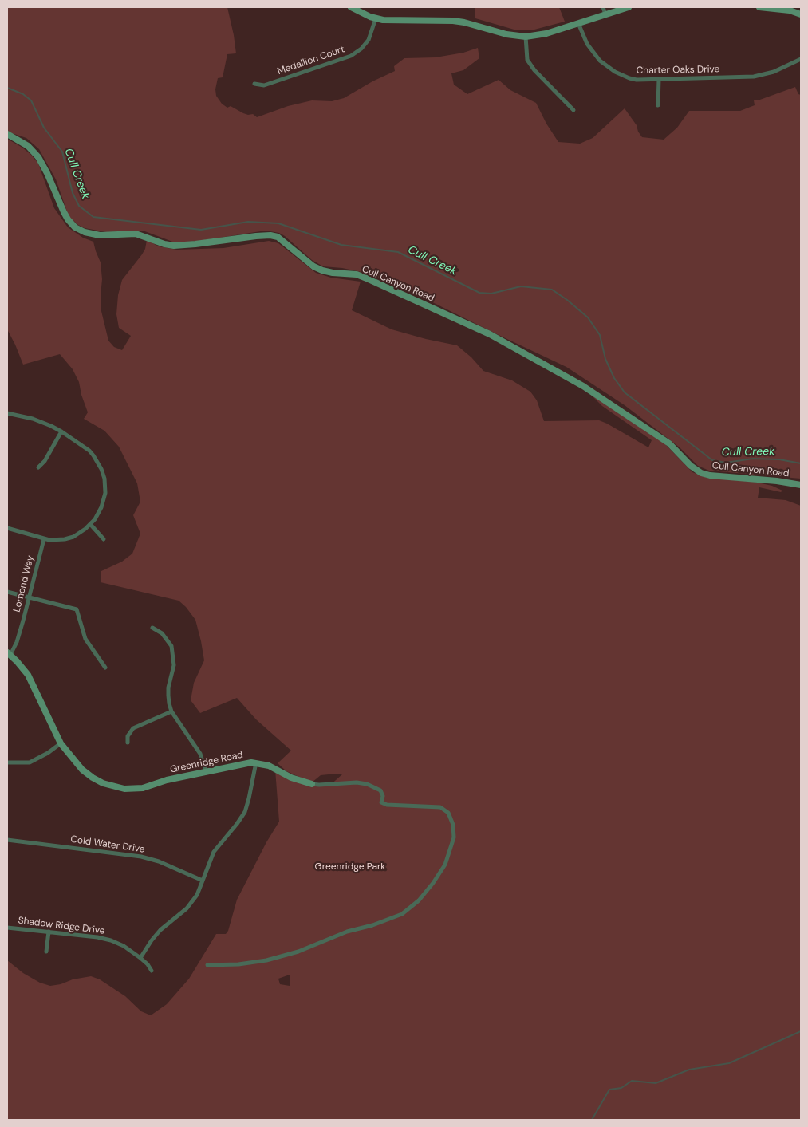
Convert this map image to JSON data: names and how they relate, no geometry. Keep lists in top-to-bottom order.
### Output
{
  "streets": {
    "street": [
      "Medallion Court",
      "Charter Oaks Drive",
      "Cull Canyon Road",
      "Lomond Way",
      "Greenridge Road",
      "Cold Water Drive",
      "Shadow Ridge Drive"
    ]
  },
  "crossings": [
    ["Lomond Way", "Greenridge Road"]
  ],
  "water": ["Cull Creek"],
  "parks": ["Greenridge Park"]
}
